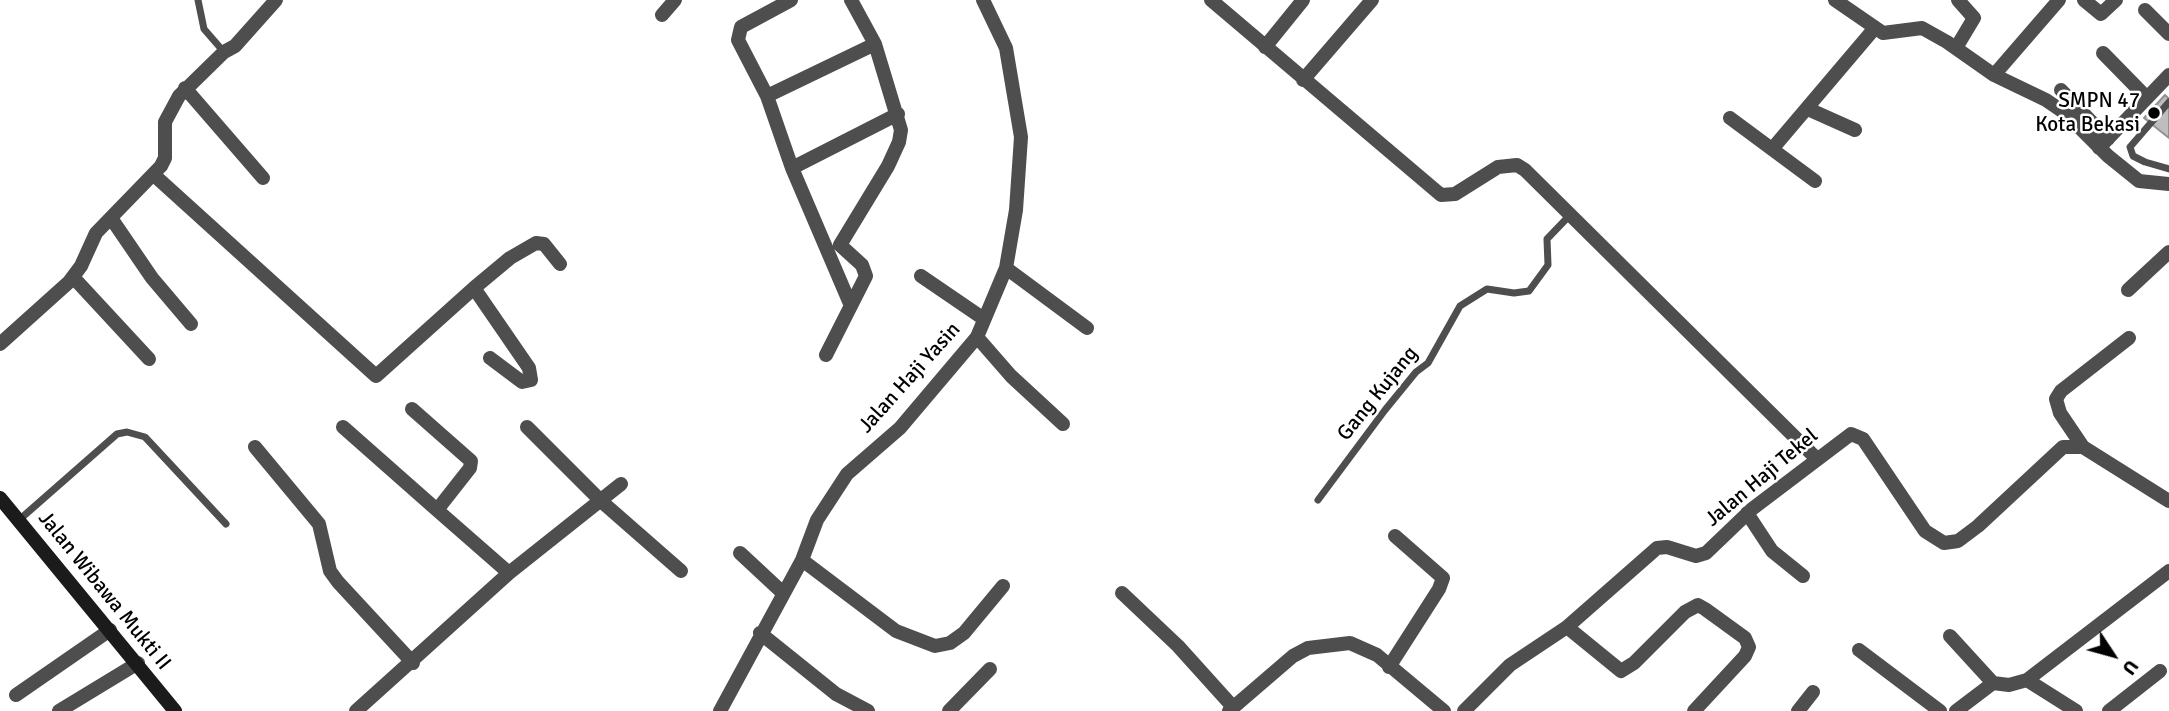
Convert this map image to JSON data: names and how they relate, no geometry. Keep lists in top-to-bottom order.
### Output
{
  "streets": {
    "main road": ["Jalan Wibawa Mukti II"],
    "street": ["Jalan Haji Yasin", "Jalan Haji Tekel"],
    "lane": ["Gang Kujang"]
  },
  "places": ["SMPN 47 Kota Bekasi"],
  "north": "bottom right"
}
